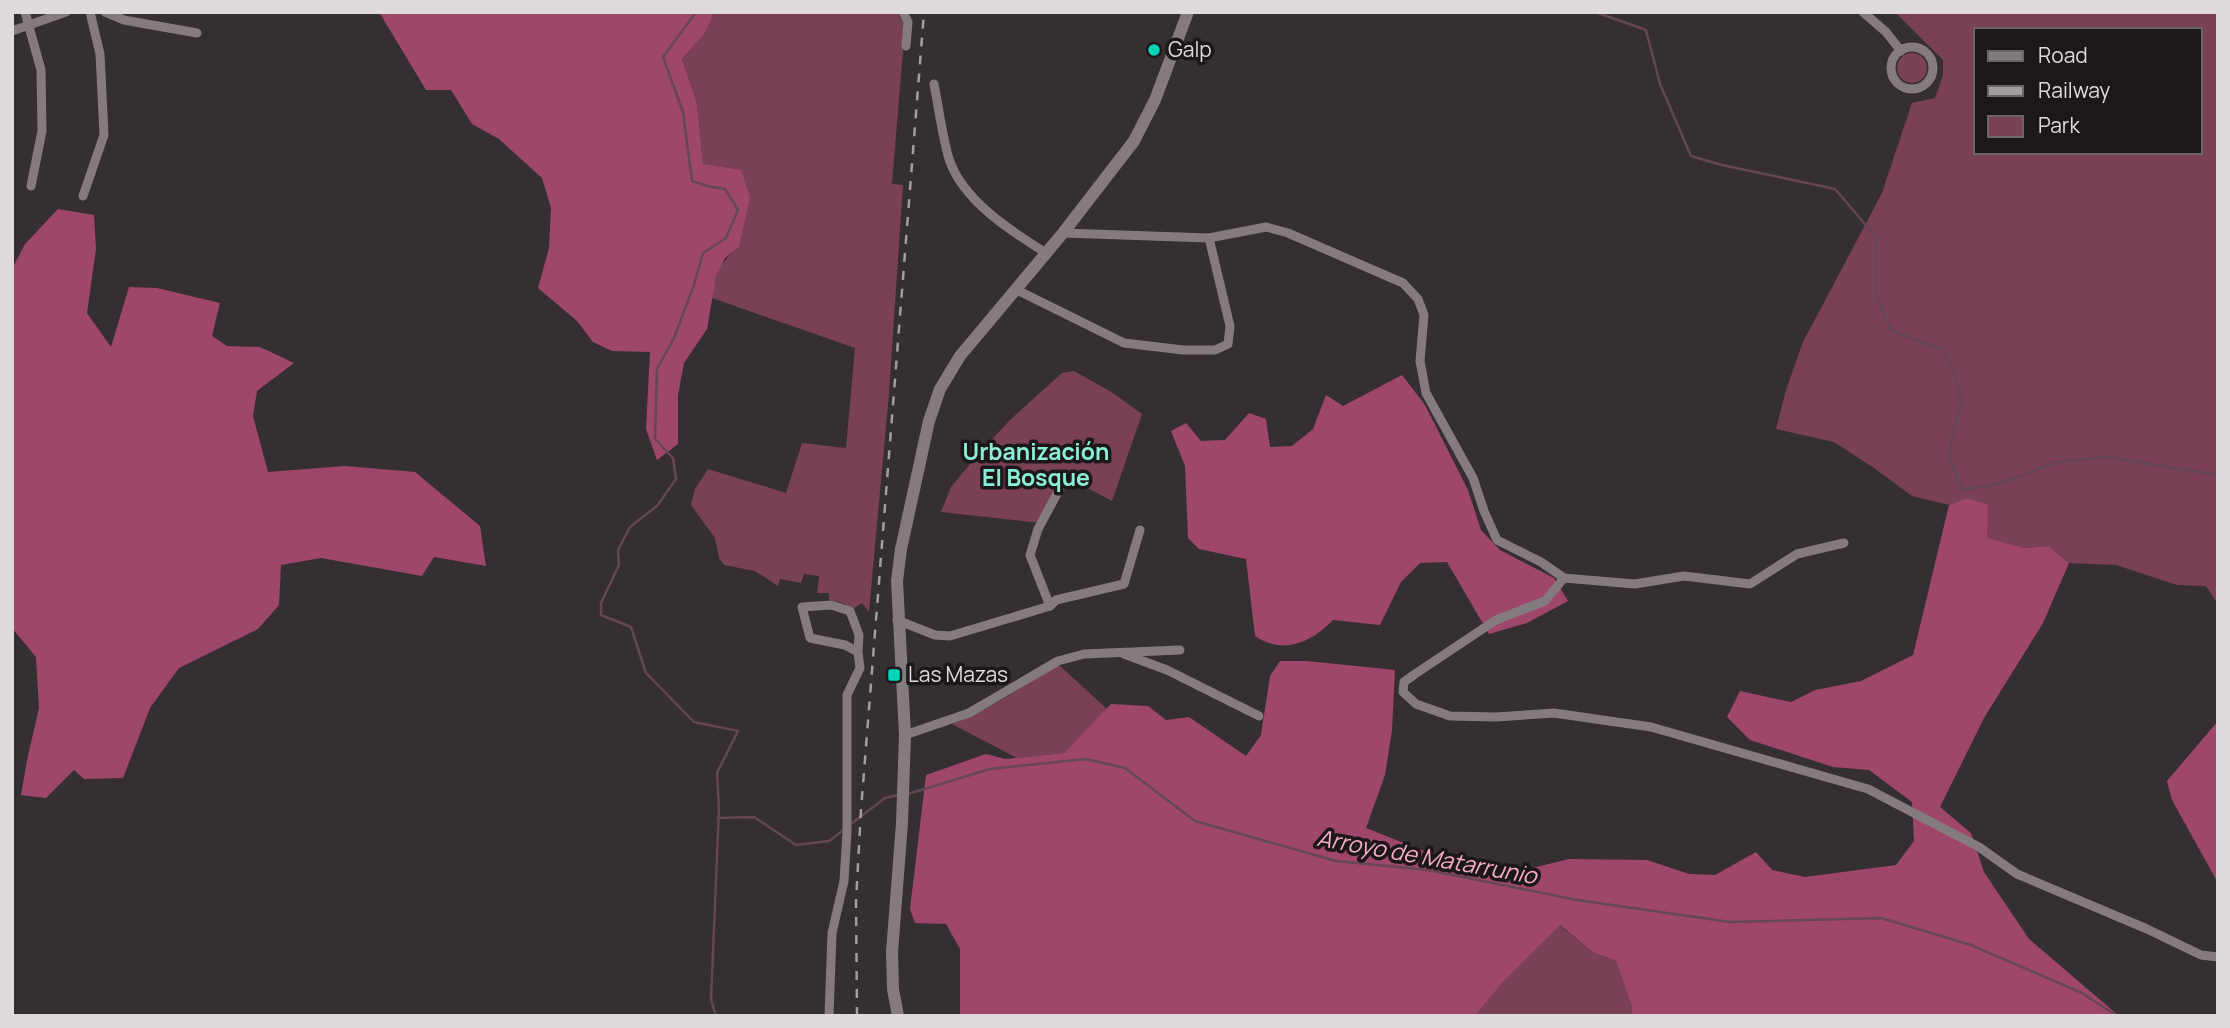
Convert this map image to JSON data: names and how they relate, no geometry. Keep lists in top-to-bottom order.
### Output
{
  "districts": ["Urbanización El Bosque"],
  "water": ["Arroyo de Matarrunio"],
  "places": {
    "other": ["Galp"],
    "transit": ["Las Mazas"]
  },
  "legend": ["Road", "Railway", "Park"]
}
